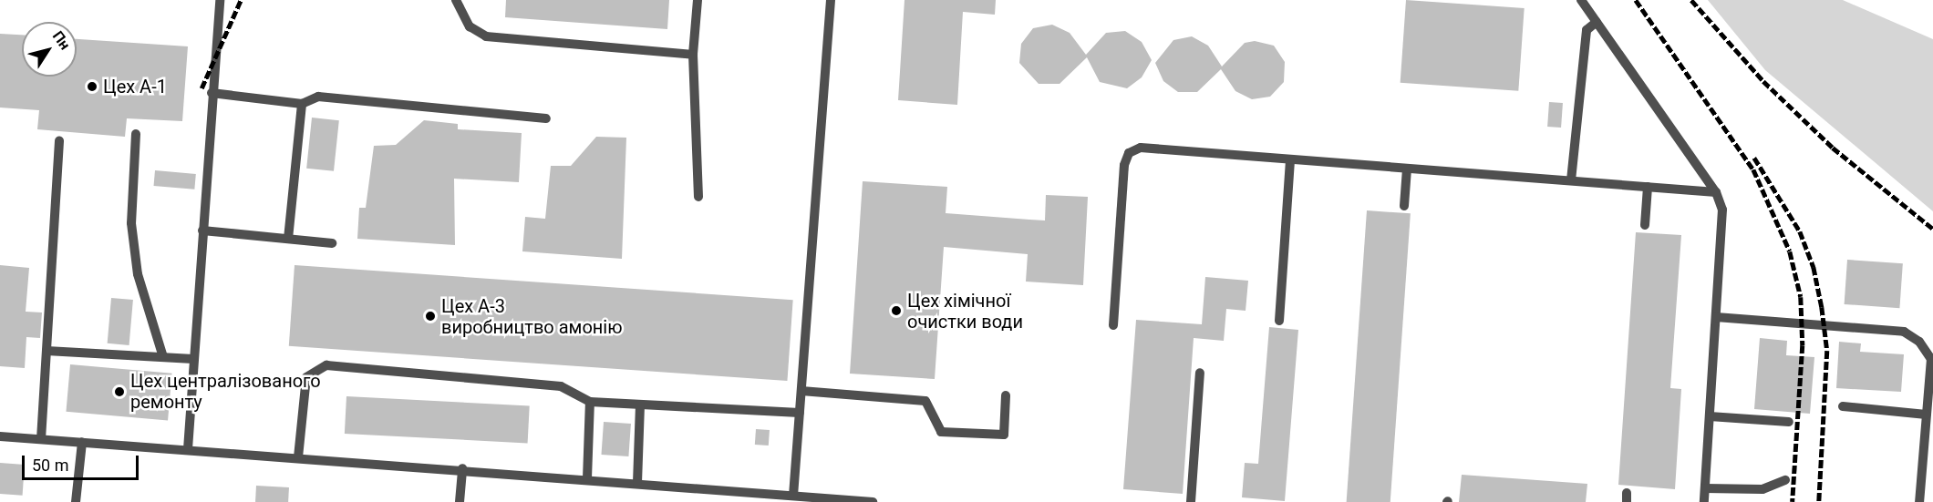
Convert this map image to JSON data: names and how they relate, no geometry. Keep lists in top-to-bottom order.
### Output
{
  "places": [
    "Цех А-1",
    "Цех хімічної очистки води",
    "Цех А-3 виробництво амонію",
    "Цех централізованого ремонту"
  ],
  "scale_bar": "50 m",
  "north": "top right"
}
